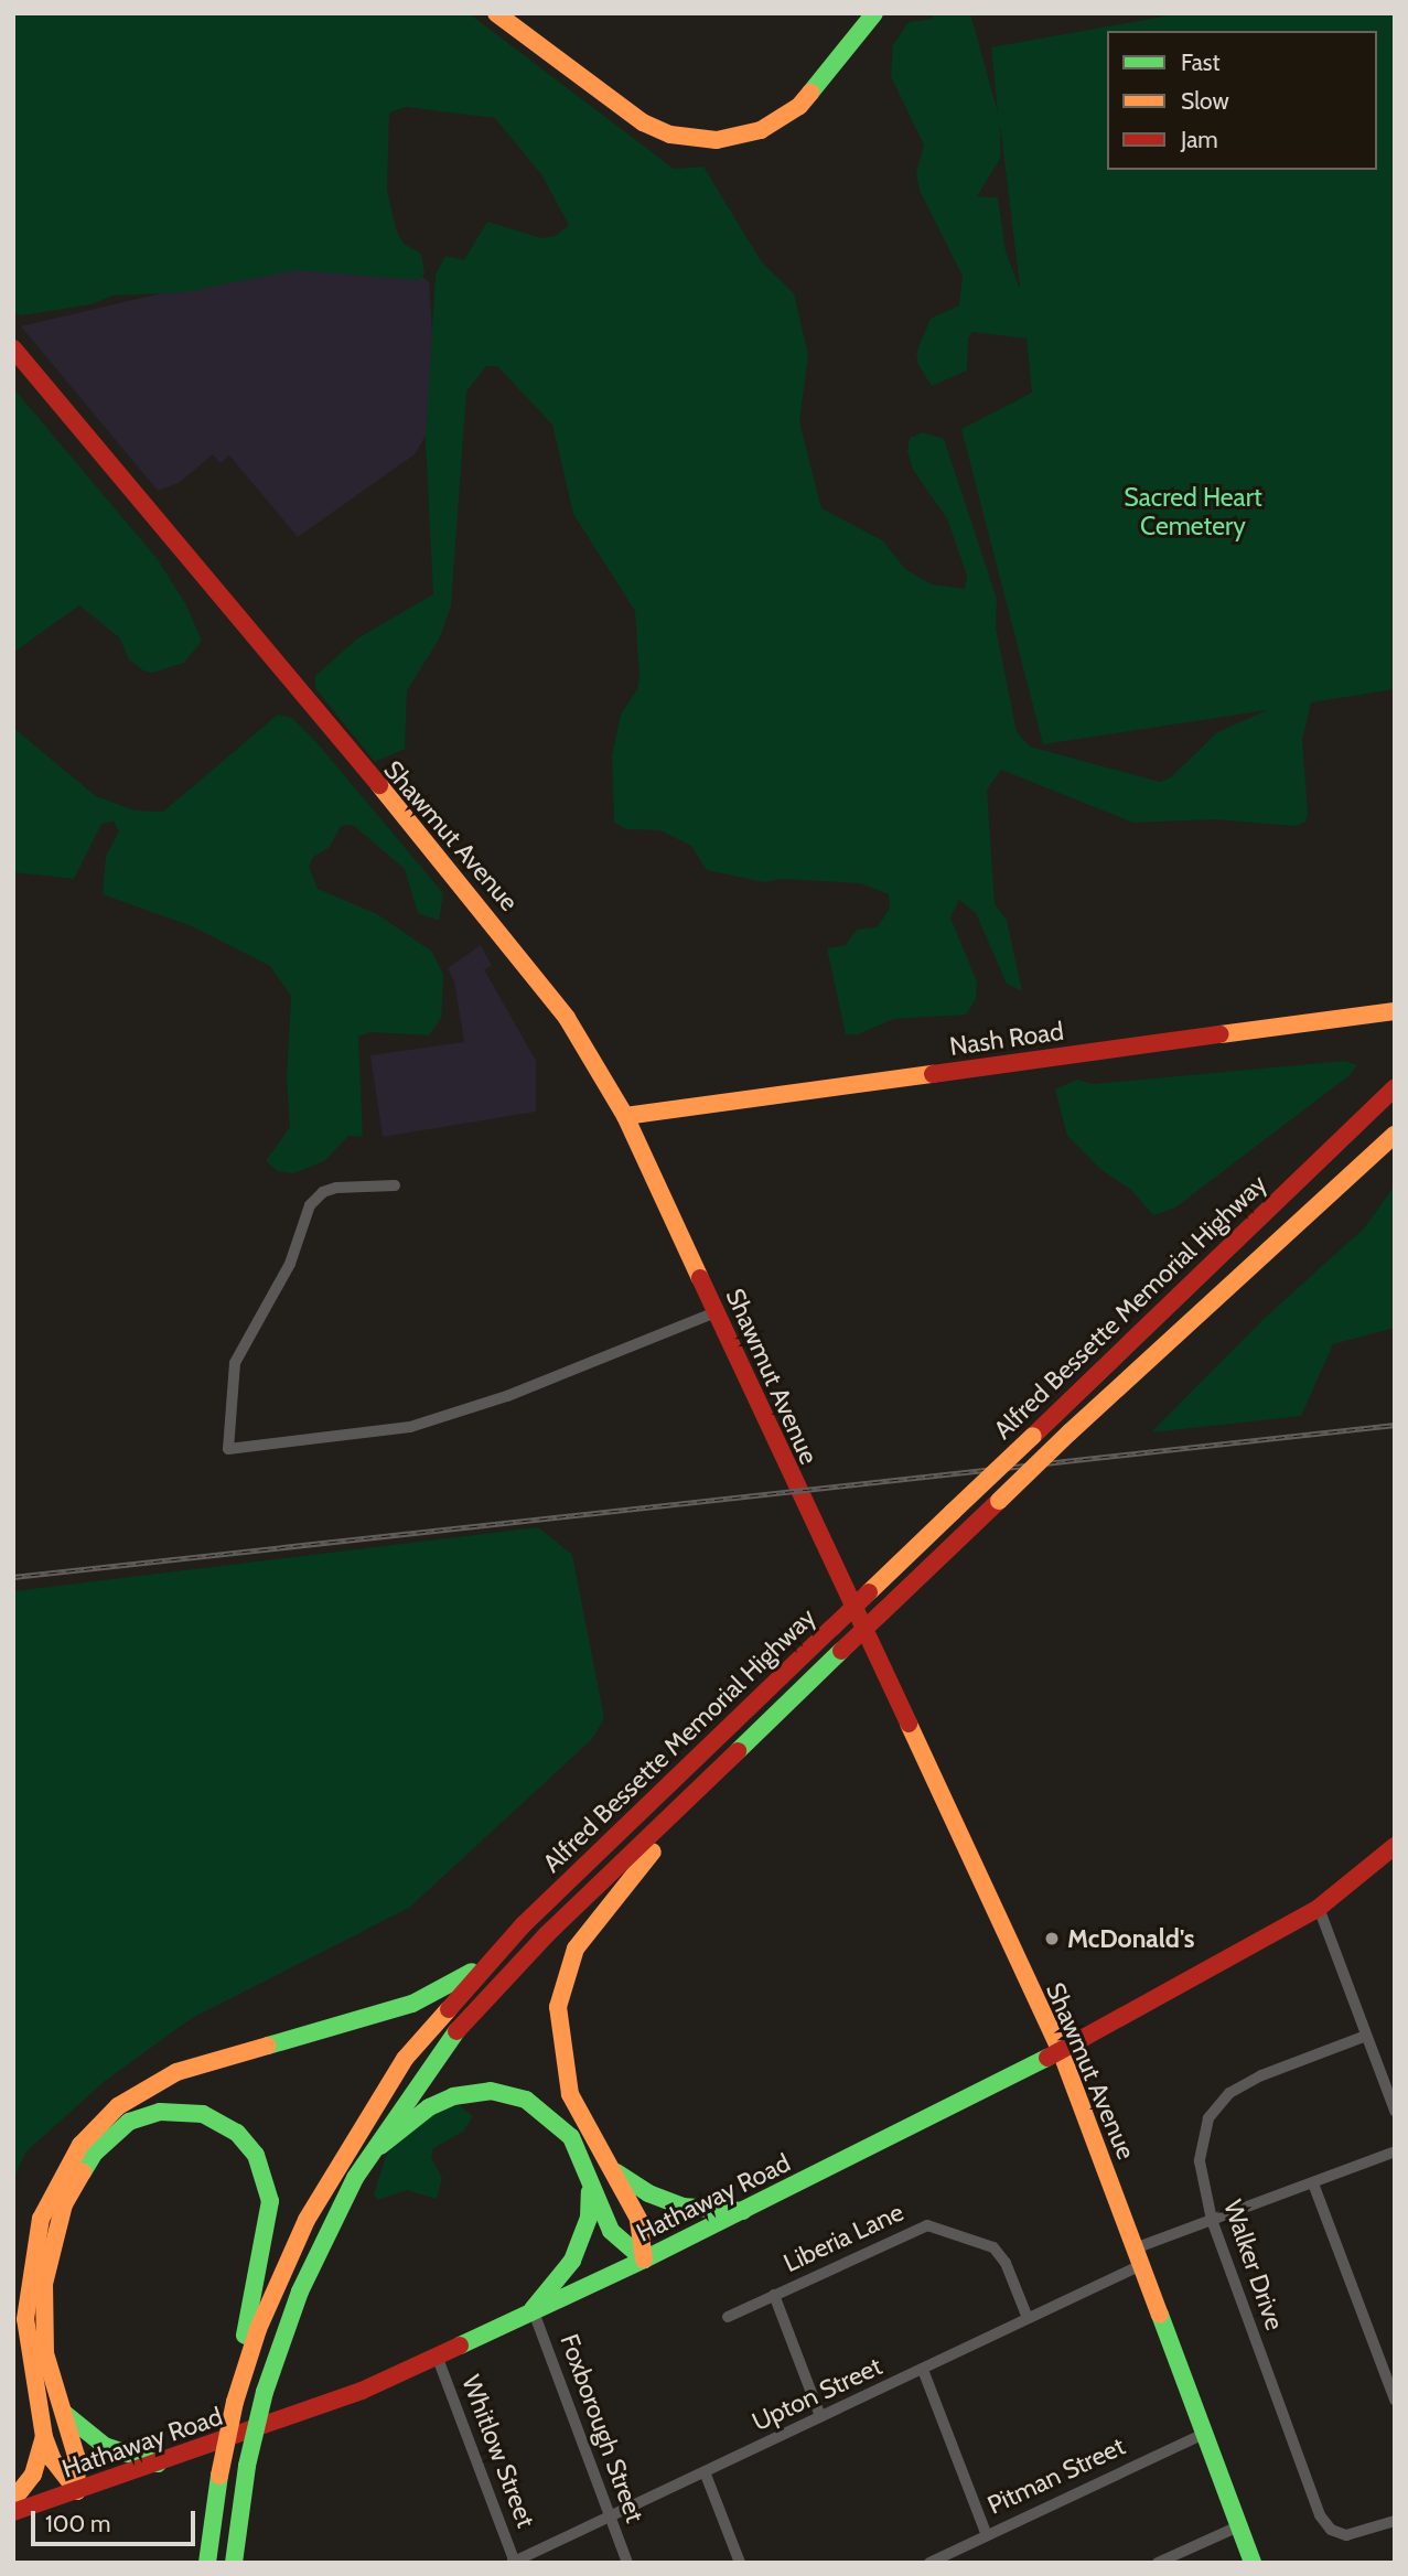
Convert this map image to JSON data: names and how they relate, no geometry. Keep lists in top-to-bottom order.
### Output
{
  "streets": {
    "main road": [
      "Shawmut Avenue",
      "Nash Road",
      "Alfred Bessette Memorial Highway",
      "Hathaway Road"
    ],
    "street": [
      "Liberia Lane",
      "Walker Drive",
      "Upton Street",
      "Foxborough Street",
      "Whitlow Street",
      "Pitman Street"
    ]
  },
  "crossings": [
    ["Shawmut Avenue", "Nash Road"],
    ["Shawmut Avenue", "Hathaway Road"],
    ["Shawmut Avenue", "Upton Street"],
    ["Shawmut Avenue", "Pitman Street"],
    ["Hathaway Road", "Foxborough Street"],
    ["Hathaway Road", "Whitlow Street"],
    ["Liberia Lane", "Upton Street"],
    ["Walker Drive", "Upton Street"],
    ["Upton Street", "Foxborough Street"],
    ["Upton Street", "Whitlow Street"]
  ],
  "parks": ["Sacred Heart Cemetery"],
  "places": ["McDonald's"],
  "legend": ["Fast", "Slow", "Jam"],
  "scale_bar": "100 m"
}
